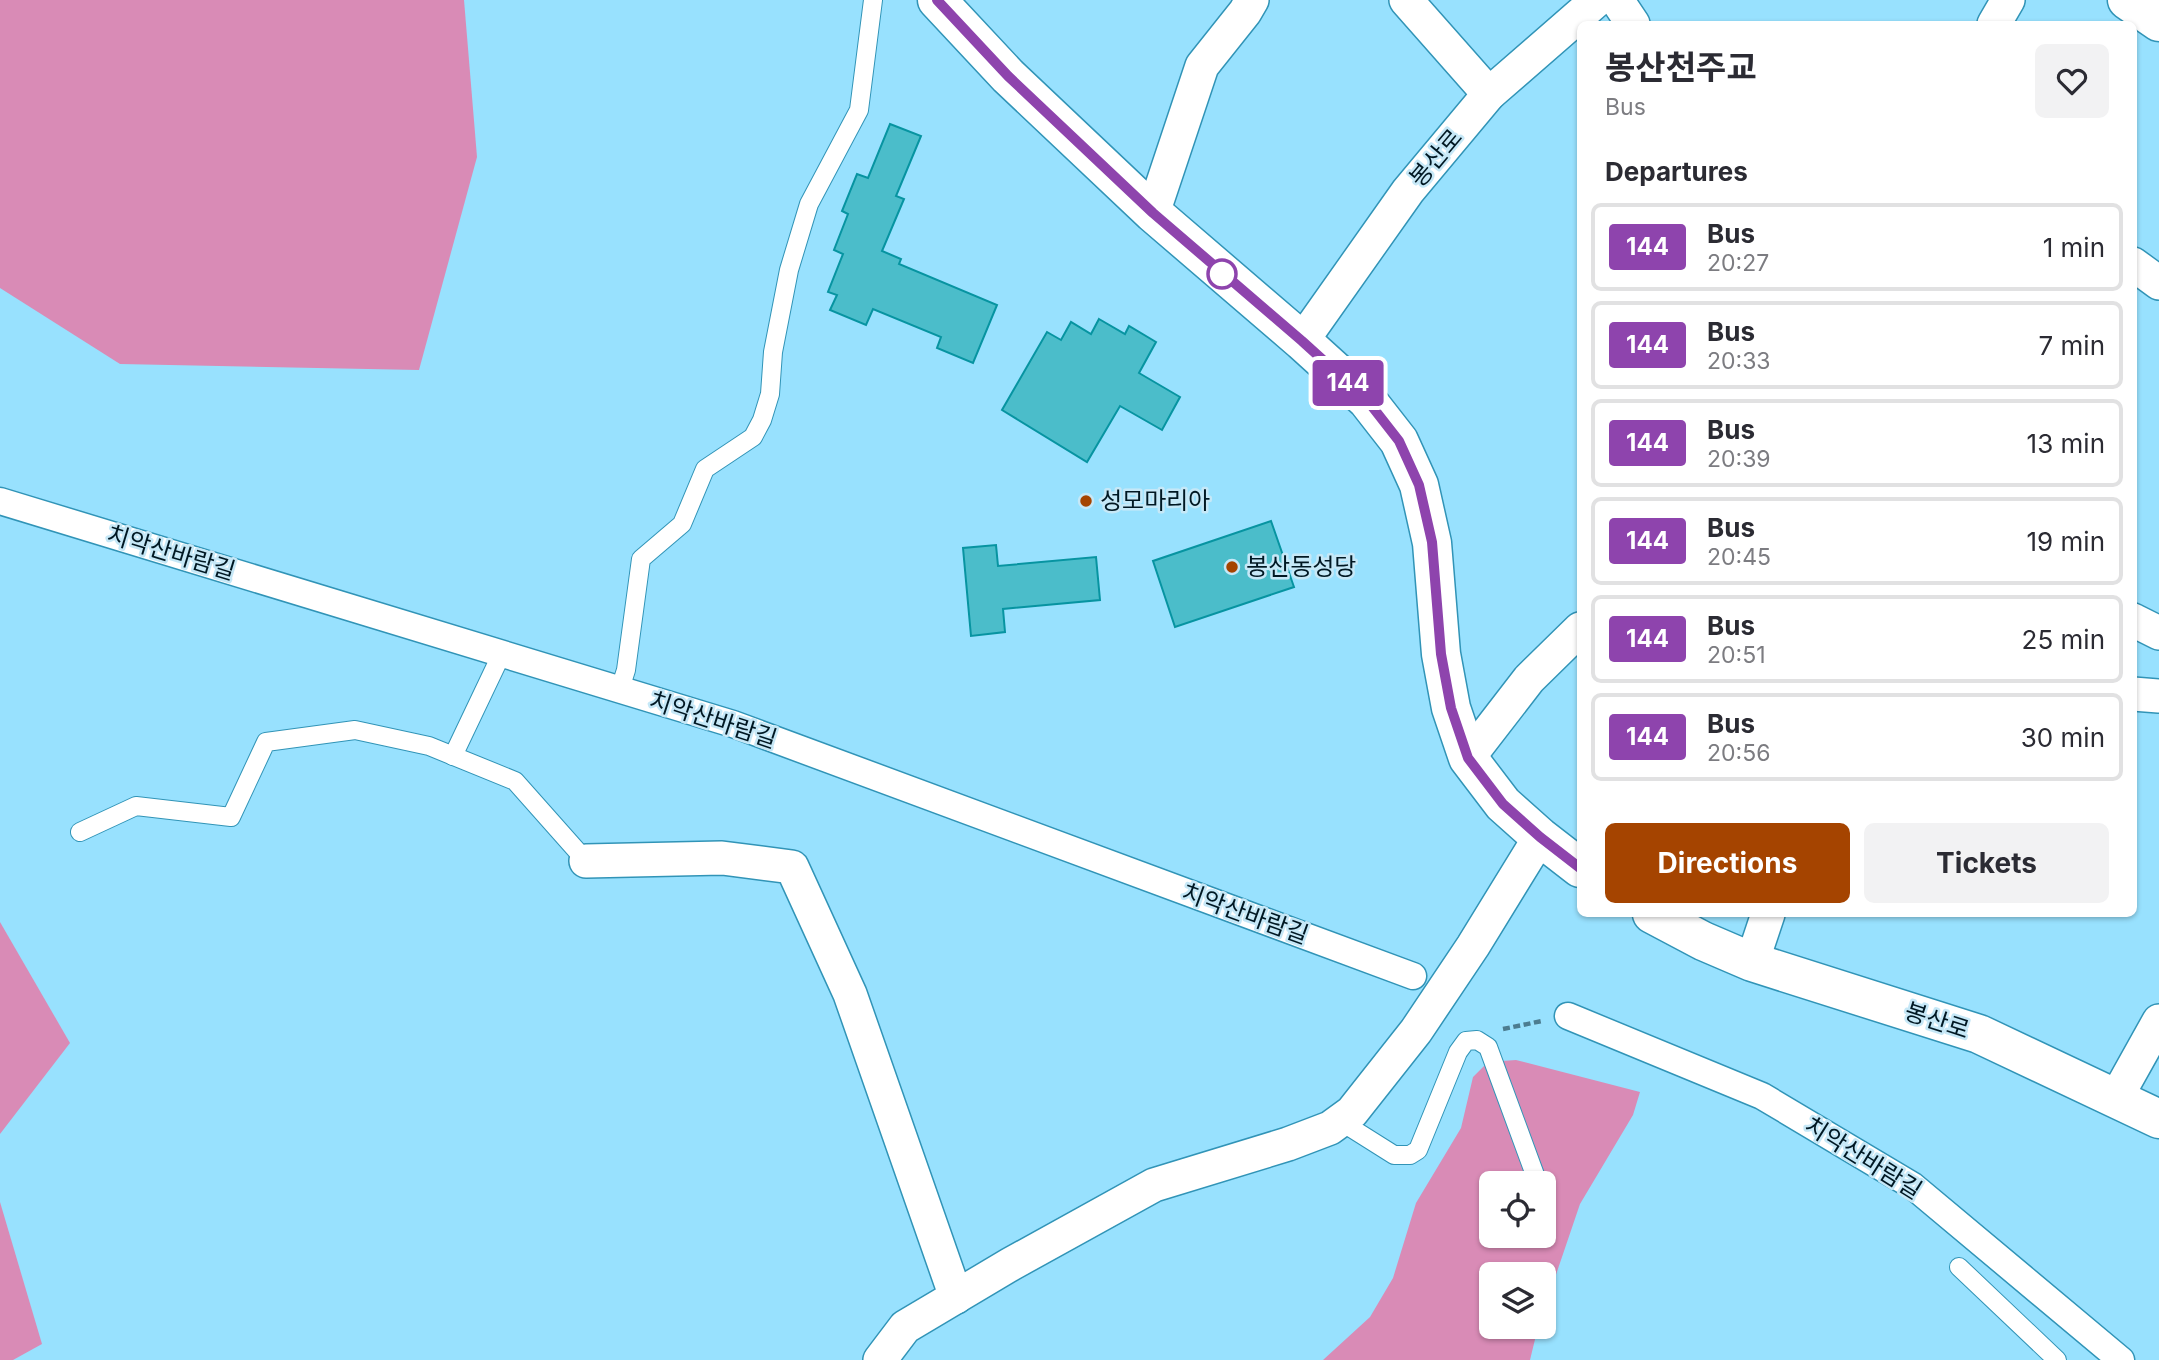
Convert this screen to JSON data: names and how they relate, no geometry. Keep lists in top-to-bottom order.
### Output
{
  "streets": {
    "street": ["봉산로", "치악산바람길"]
  },
  "places": ["성모마리아", "봉산동성당"],
  "lines": ["bus line 144"],
  "page": {
    "on_map": "144",
    "heading": [
      ["봉산천주교", "Bus"],
      "Departures"
    ],
    "list": [
      {
        "mark": "144",
        "name": "Bus",
        "note": "20:27",
        "value": "1 min"
      },
      {
        "mark": "144",
        "name": "Bus",
        "note": "20:33",
        "value": "7 min"
      },
      {
        "mark": "144",
        "name": "Bus",
        "note": "20:39",
        "value": "13 min"
      },
      {
        "mark": "144",
        "name": "Bus",
        "note": "20:45",
        "value": "19 min"
      },
      {
        "mark": "144",
        "name": "Bus",
        "note": "20:51",
        "value": "25 min"
      },
      {
        "mark": "144",
        "name": "Bus",
        "note": "20:56",
        "value": "30 min"
      }
    ],
    "buttons": ["Directions", "Tickets"]
  }
}
